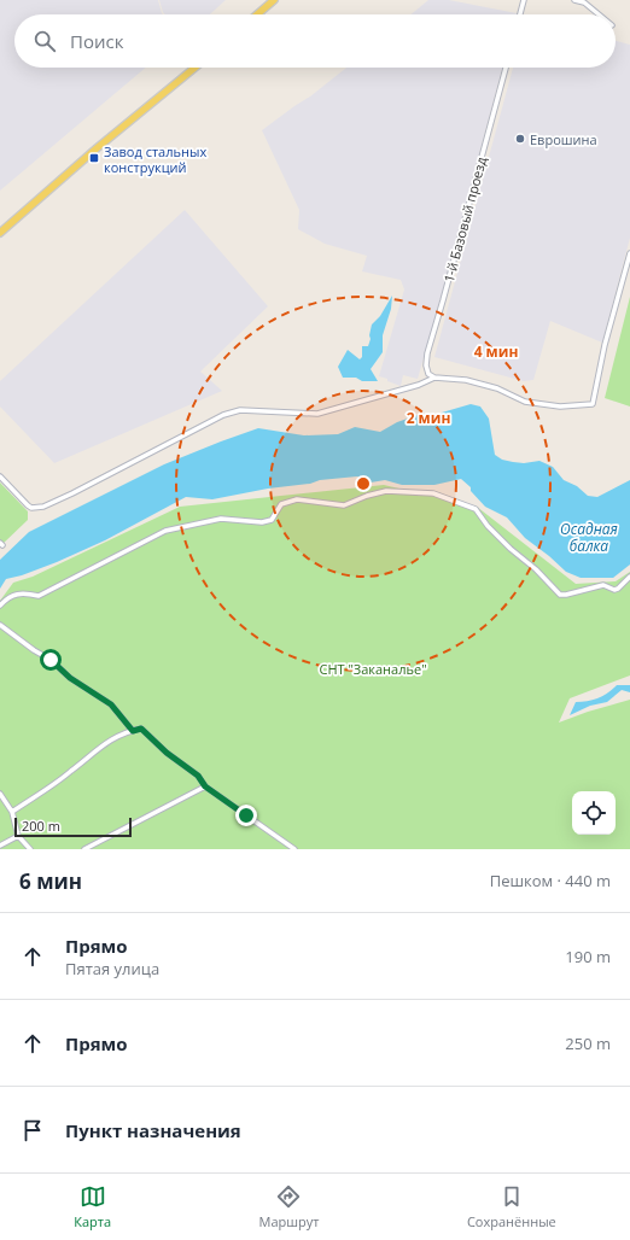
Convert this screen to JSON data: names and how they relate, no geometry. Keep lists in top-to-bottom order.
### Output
{
  "streets": {
    "street": ["1-й Базовый проезд"]
  },
  "water": ["Осадная балка"],
  "parks": ["СНТ \"Заканалье\""],
  "places": {
    "other": ["Еврошина"],
    "transit": ["Завод стальных конструкций"]
  },
  "scale_bar": "200 m",
  "page": {
    "search": "Поиск",
    "scale": "200 m",
    "heading": ["6 мин", "Пешком · 440 m"],
    "list": [
      ["Прямо", "Пятая улица", "190 m"],
      ["Прямо", "250 m"],
      "Пункт назначения"
    ],
    "nav": ["Карта", "Маршрут", "Сохранённые"]
  },
  "rings": ["4 мин", "2 мин"]
}
